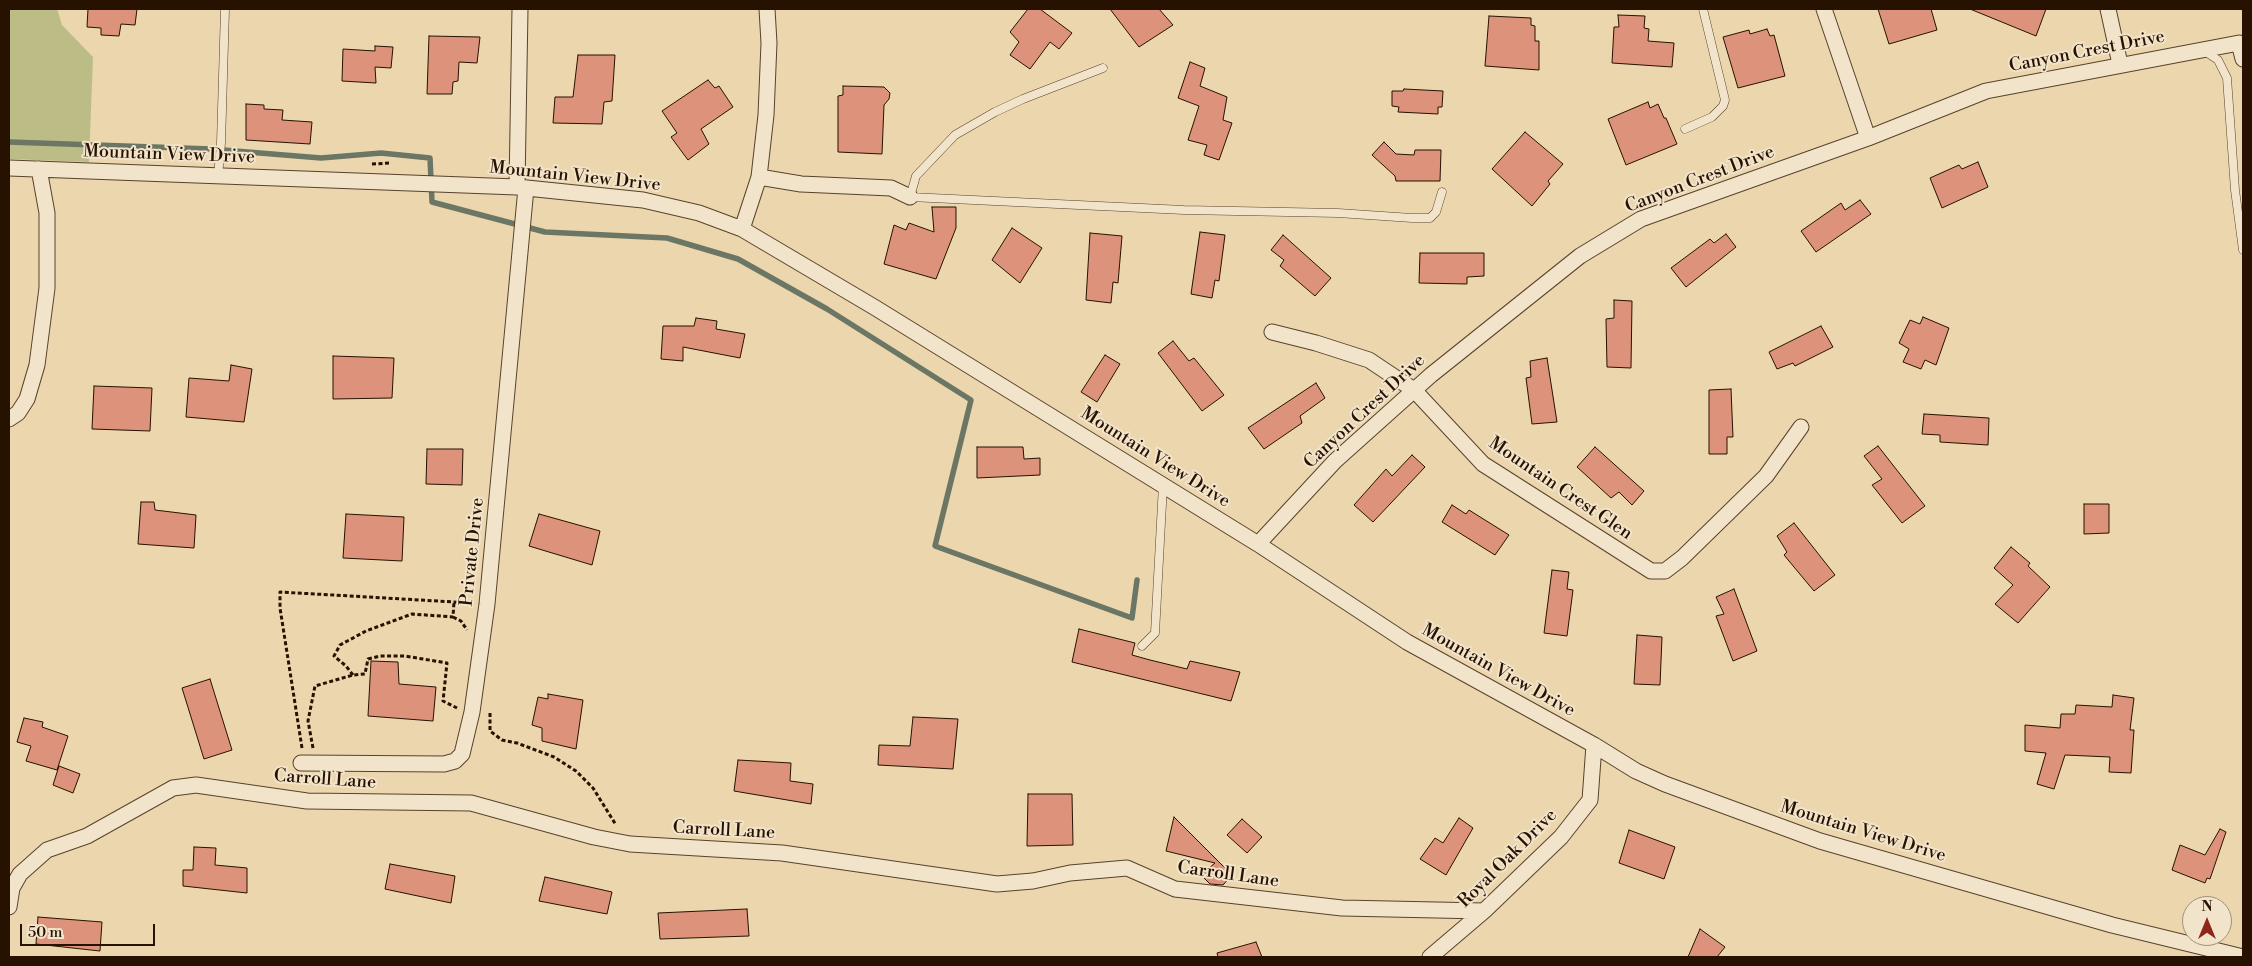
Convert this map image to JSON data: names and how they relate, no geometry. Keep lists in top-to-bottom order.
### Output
{
  "streets": {
    "street": [
      "Canyon Crest Drive",
      "Mountain View Drive",
      "Mountain Crest Glen",
      "Private Drive",
      "Carroll Lane",
      "Royal Oak Drive"
    ]
  },
  "crossings": [
    ["Canyon Crest Drive", "Mountain View Drive"],
    ["Canyon Crest Drive", "Mountain Crest Glen"],
    ["Mountain View Drive", "Private Drive"],
    ["Mountain View Drive", "Royal Oak Drive"],
    ["Carroll Lane", "Royal Oak Drive"]
  ],
  "scale_bar": "50 m",
  "north": "top"
}
